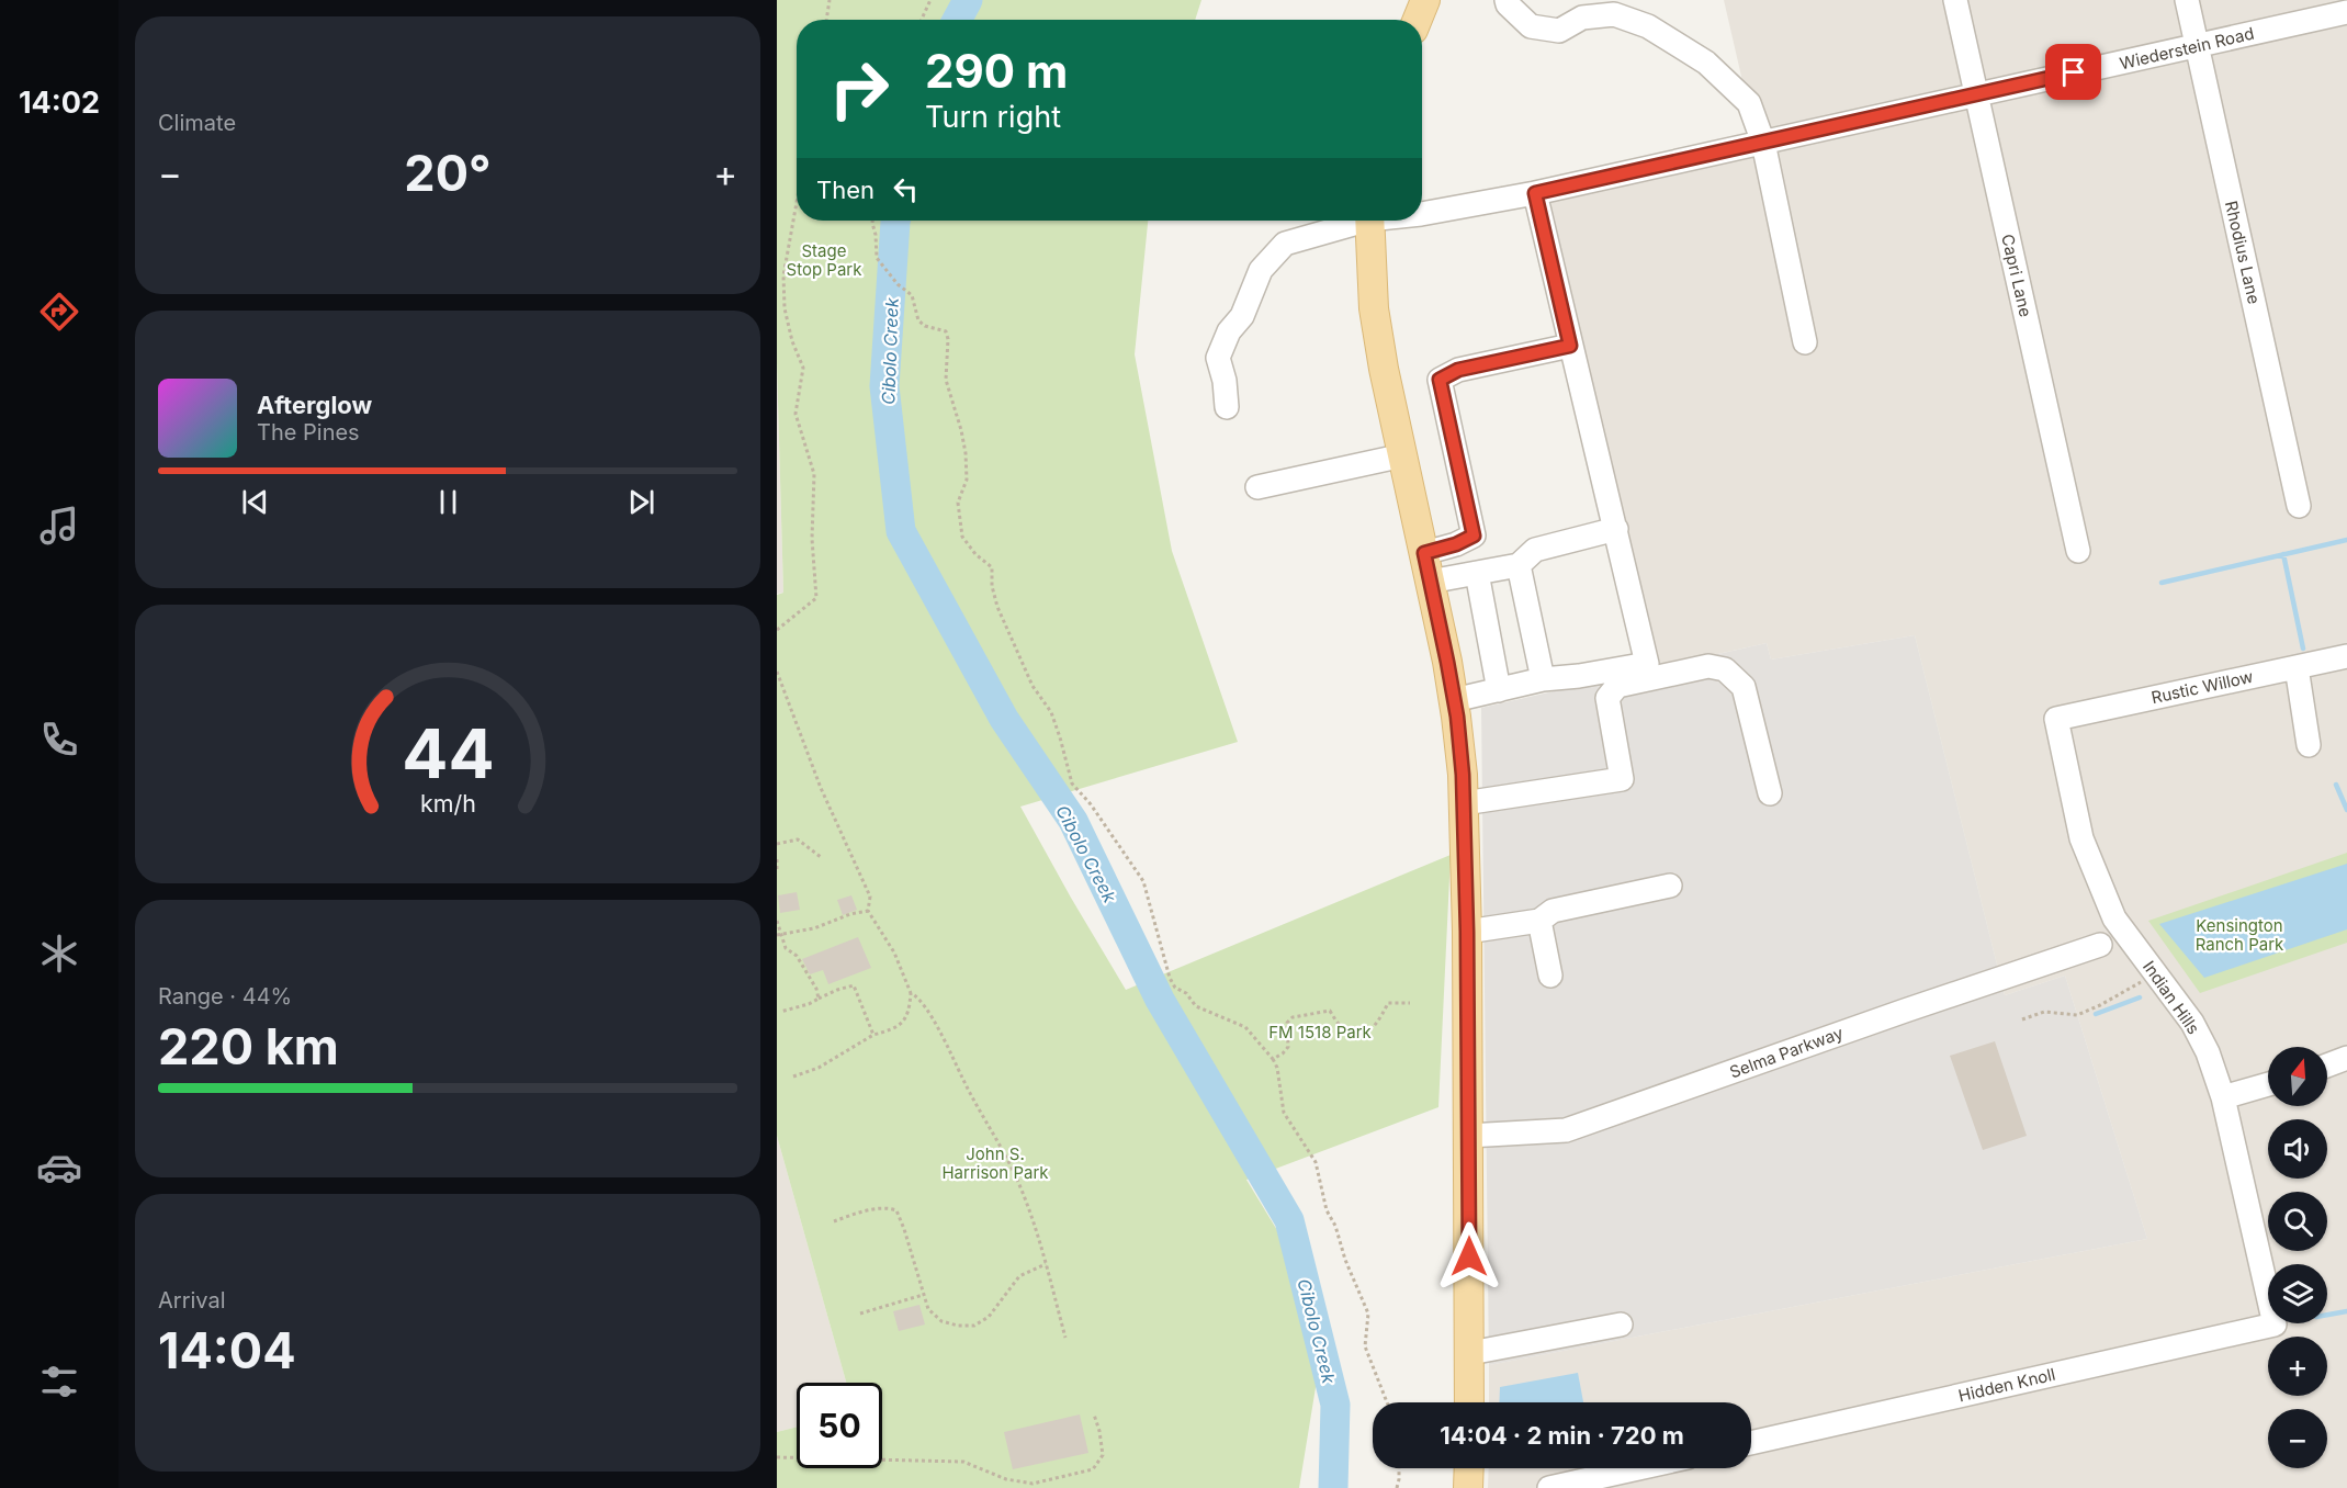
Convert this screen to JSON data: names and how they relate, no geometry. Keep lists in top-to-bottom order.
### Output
{
  "streets": {
    "street": [
      "Wiederstein Road",
      "Rhodius Lane",
      "Capri Lane",
      "Rustic Willow",
      "Indian Hills",
      "Selma Parkway",
      "Hidden Knoll"
    ]
  },
  "crossings": [
    ["Wiederstein Road", "Rhodius Lane"],
    ["Wiederstein Road", "Capri Lane"],
    ["Rustic Willow", "Indian Hills"],
    ["Indian Hills", "Hidden Knoll"]
  ],
  "water": ["Cibolo Creek"],
  "parks": [
    "Stage Stop Park",
    "Kensington Ranch Park",
    "FM 1518 Park",
    "John S. Harrison Park"
  ],
  "north": "top",
  "page": {
    "tabs": "14:02",
    "tile": [
      "Climate",
      ["Range · 44%", "220 km"],
      ["Arrival", "14:04"]
    ],
    "turn": ["290 m", "Turn right"],
    "heat": ["−", "20°", "+"],
    "then": "Then",
    "song": ["Afterglow", "The Pines"],
    "map_buttons": ["+", "−"],
    "limit": "50",
    "trip": "14:04 · 2 min · 720 m",
    "gauge": ["44", "km/h"]
  }
}
